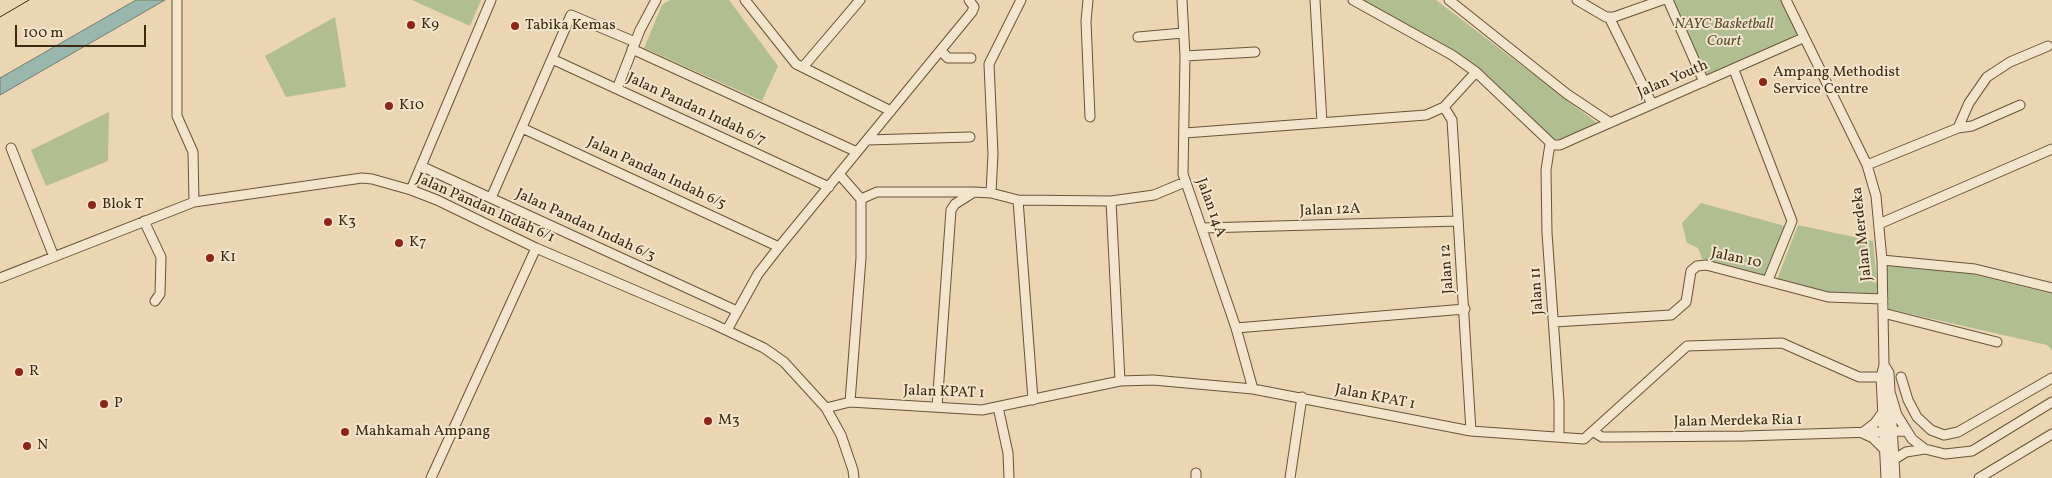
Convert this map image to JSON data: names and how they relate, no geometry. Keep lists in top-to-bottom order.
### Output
{
  "streets": {
    "street": [
      "Jalan Youth",
      "Jalan Pandan Indah 6/7",
      "Jalan Pandan Indah 6/5",
      "Jalan 14A",
      "Jalan Pandan Indah 6/1",
      "Jalan 12A",
      "Jalan Pandan Indah 6/3",
      "Jalan Merdeka",
      "Jalan 10",
      "Jalan 12",
      "Jalan 11",
      "Jalan KPAT 1",
      "Jalan Merdeka Ria 1"
    ]
  },
  "crossings": [
    ["Jalan Youth", "Jalan Merdeka"],
    ["Jalan Youth", "Jalan 11"],
    ["Jalan 14A", "Jalan 12A"],
    ["Jalan 14A", "Jalan KPAT 1"],
    ["Jalan Pandan Indah 6/1", "Jalan KPAT 1"],
    ["Jalan 12A", "Jalan 12"],
    ["Jalan Merdeka", "Jalan 10"],
    ["Jalan Merdeka", "Jalan KPAT 1"],
    ["Jalan Merdeka", "Jalan Merdeka Ria 1"],
    ["Jalan 10", "Jalan 11"],
    ["Jalan 12", "Jalan KPAT 1"],
    ["Jalan 11", "Jalan KPAT 1"],
    ["Jalan KPAT 1", "Jalan Merdeka Ria 1"]
  ],
  "parks": ["NAYC Basketball Court"],
  "places": [
    "K9",
    "Tabika Kemas",
    "Ampang Methodist Service Centre",
    "K10",
    "Blok T",
    "K3",
    "K7",
    "K1",
    "R",
    "P",
    "M3",
    "Mahkamah Ampang",
    "N"
  ],
  "scale_bar": "100 m"
}
